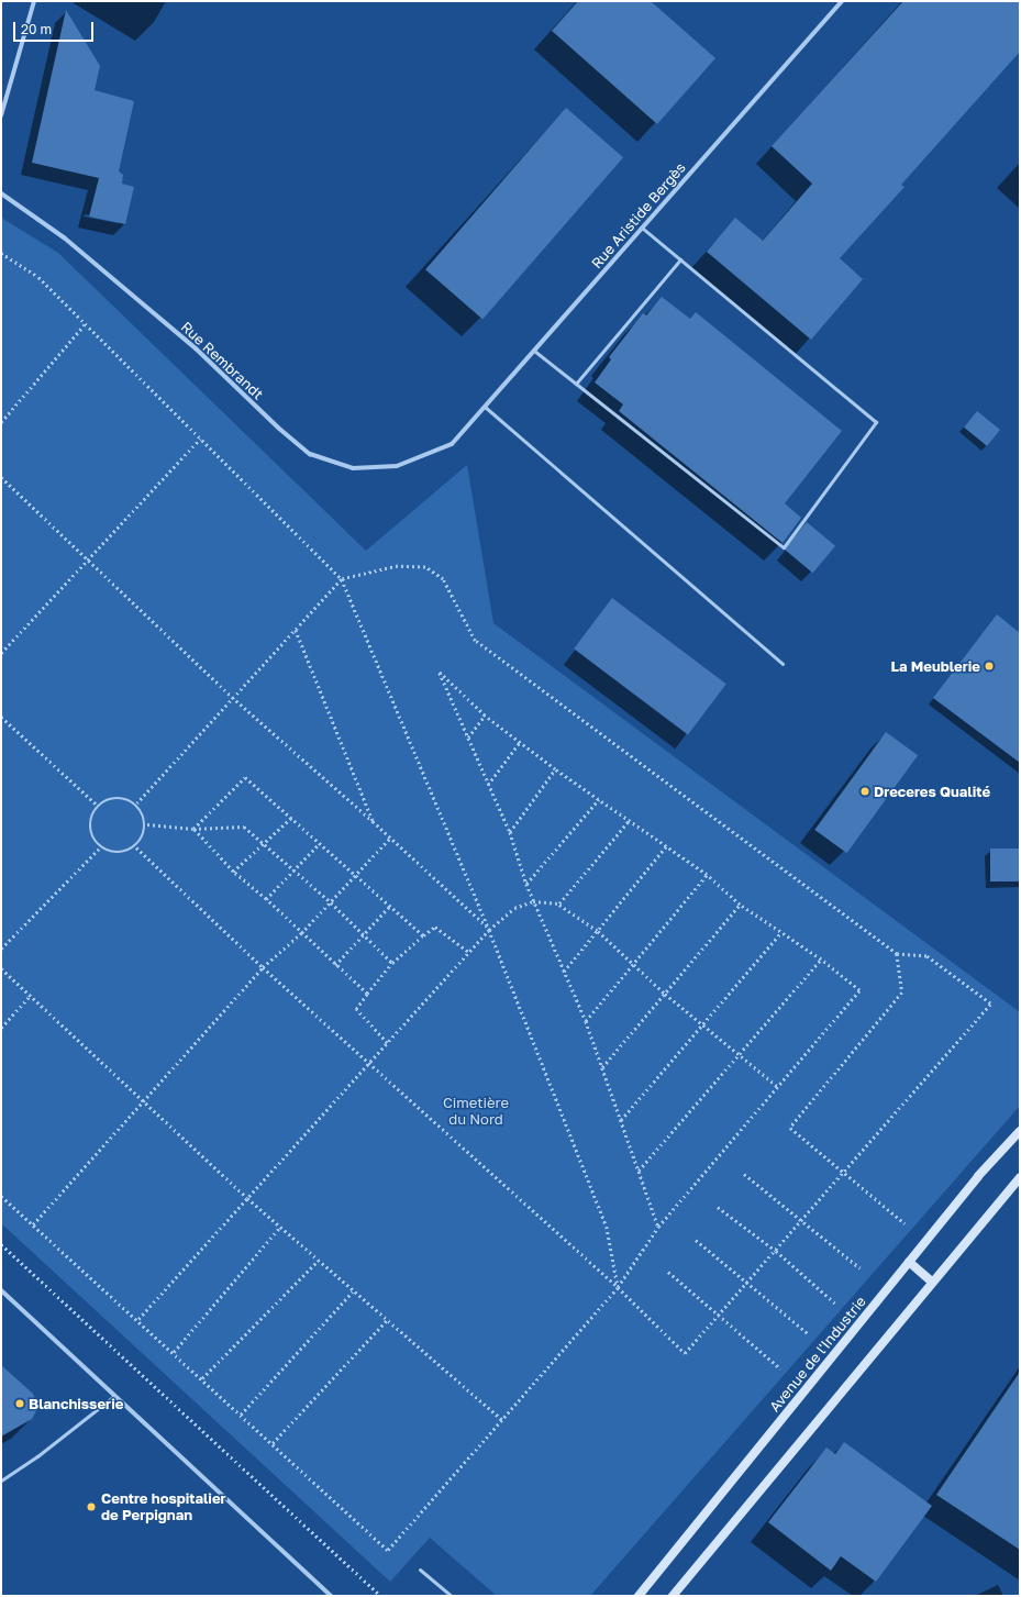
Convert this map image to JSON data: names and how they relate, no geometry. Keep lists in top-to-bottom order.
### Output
{
  "streets": {
    "street": ["Rue Aristide Bergès", "Rue Rembrandt", "Avenue de l'Industrie"]
  },
  "crossings": [
    ["Rue Aristide Bergès", "Rue Rembrandt"]
  ],
  "parks": ["Cimetière du Nord"],
  "places": [
    "La Meublerie",
    "Dreceres Qualité",
    "Blanchisserie",
    "Centre hospitalier de Perpignan"
  ],
  "scale_bar": "20 m"
}
